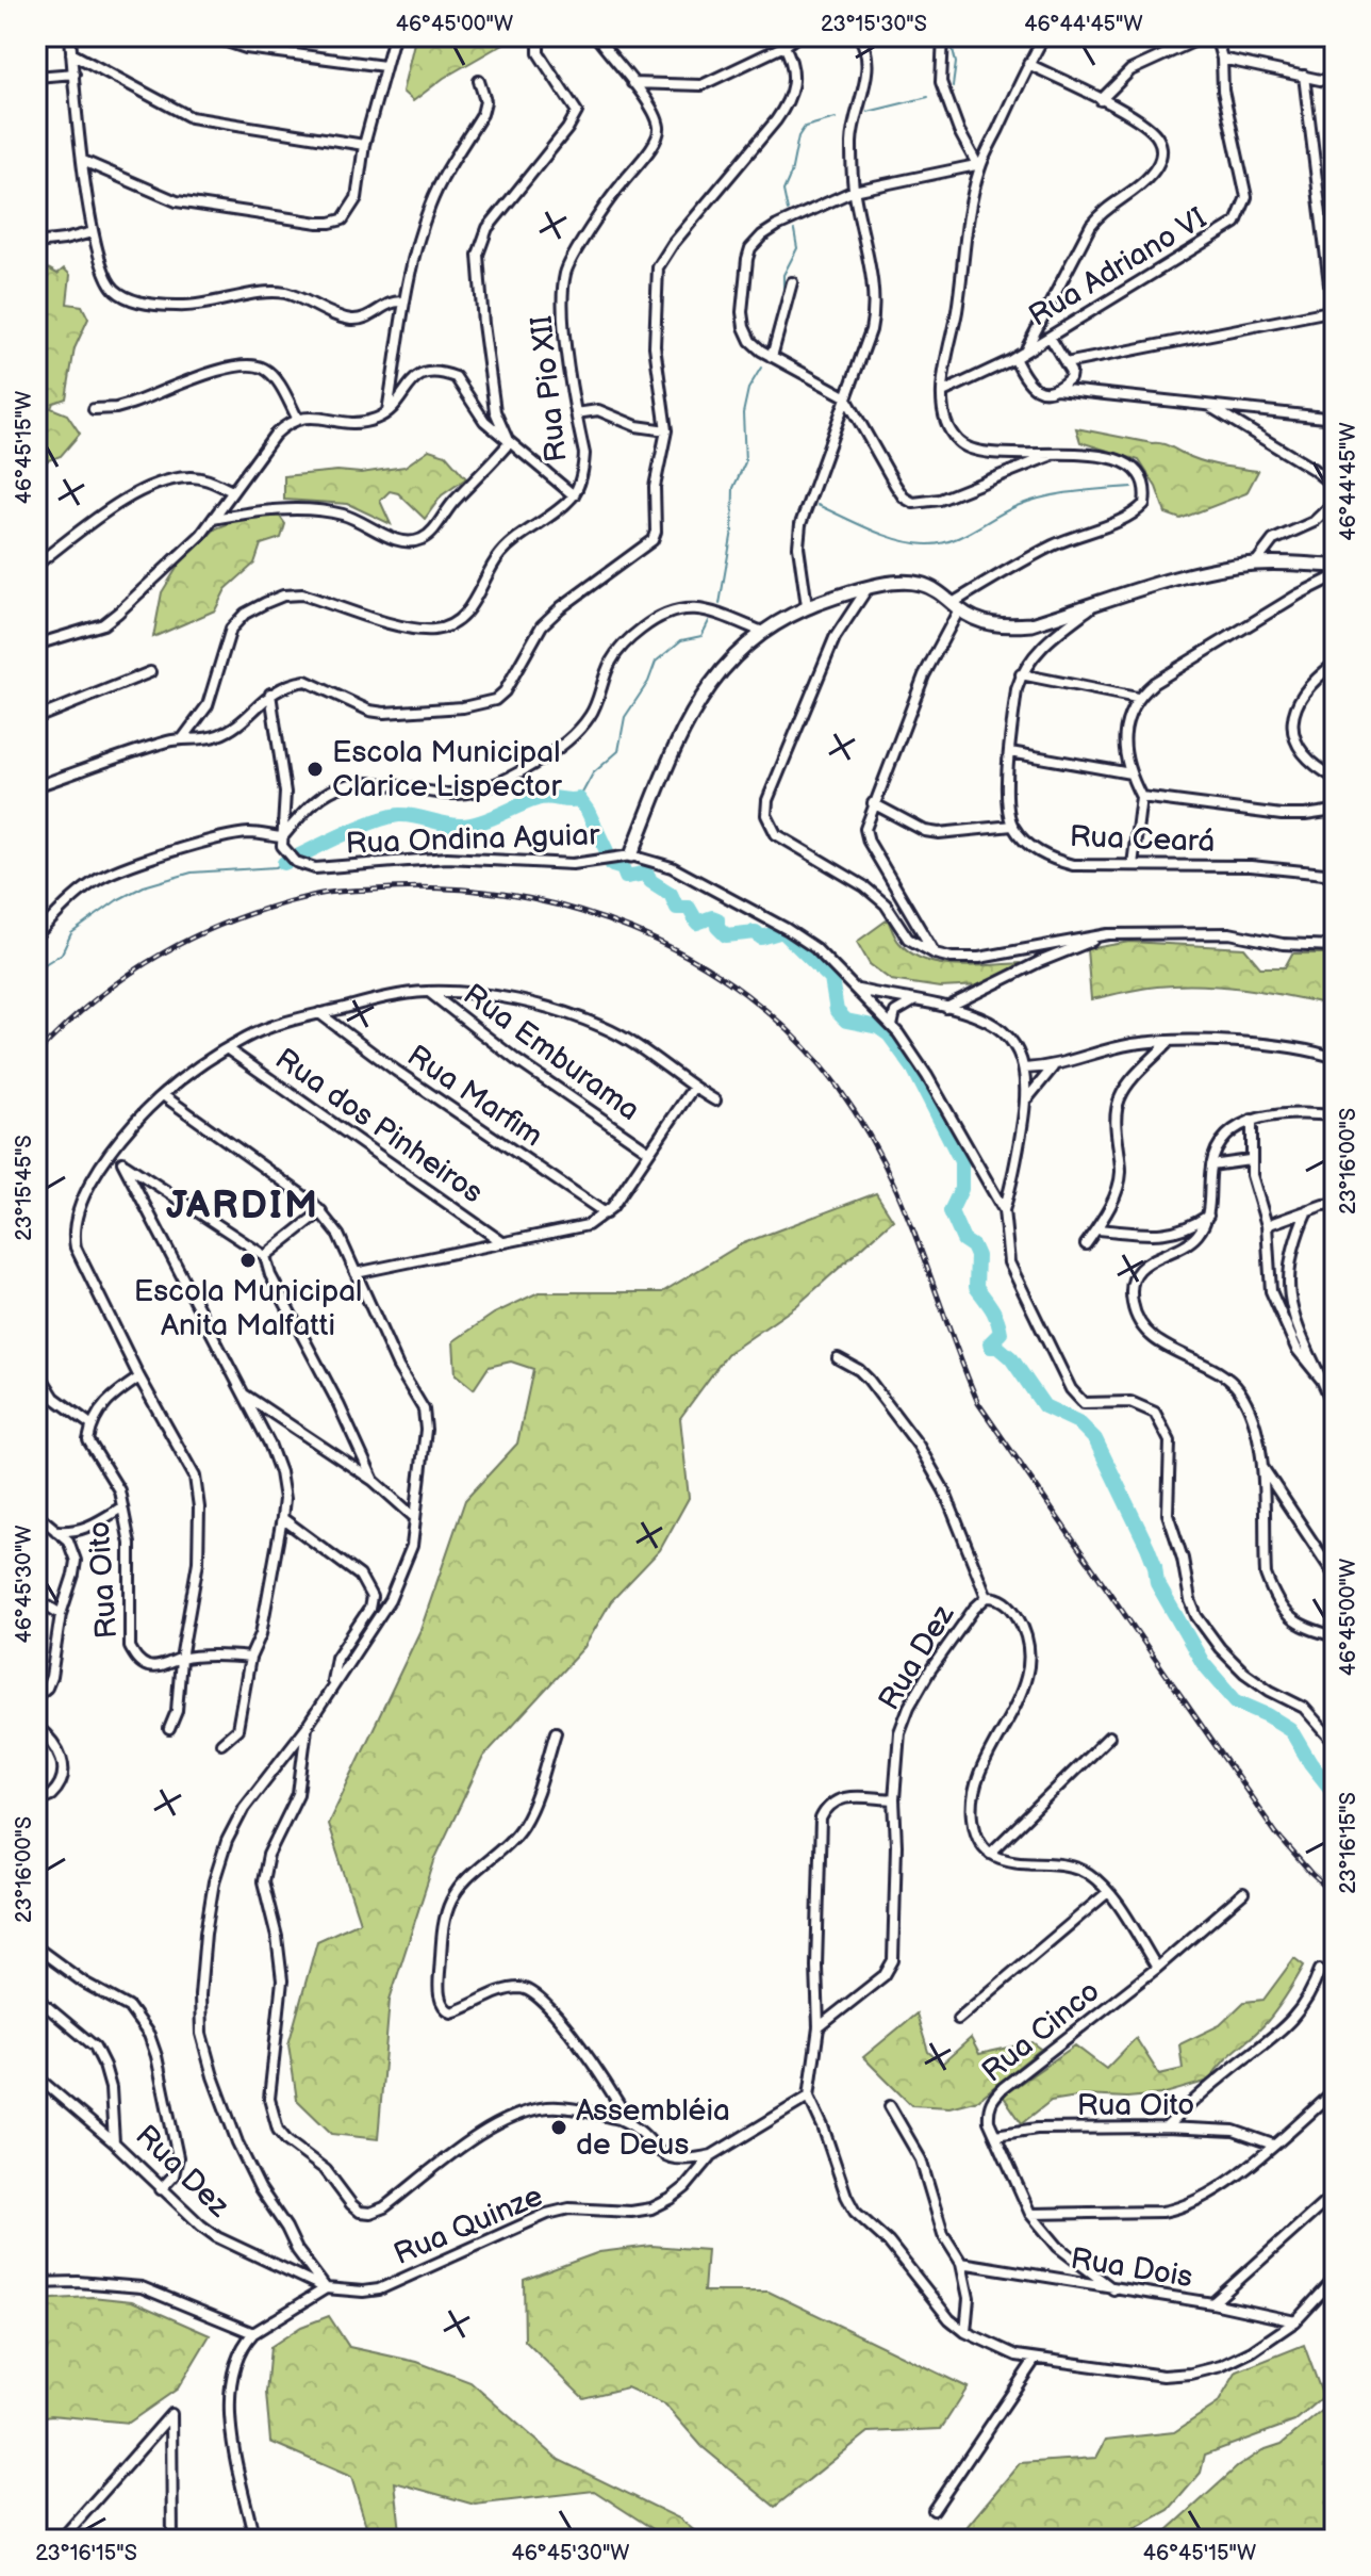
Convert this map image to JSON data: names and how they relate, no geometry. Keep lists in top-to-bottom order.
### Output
{
  "streets": {
    "street": [
      "Rua Adriano VI",
      "Rua Pio XII",
      "Rua Ondina Aguiar",
      "Rua Ceará",
      "Rua Emburama",
      "Rua Marfim",
      "Rua dos Pinheiros",
      "Rua Oito",
      "Rua Dez",
      "Rua Cinco",
      "Rua Quinze",
      "Rua Dois"
    ]
  },
  "crossings": [
    ["Rua Oito", "Rua Cinco"],
    ["Rua Dez", "Rua Quinze"],
    ["Rua Cinco", "Rua Dois"]
  ],
  "districts": ["JARDIM"],
  "places": ["Escola Municipal Clarice Lispector", "Escola Municipal Anita Malfatti", "Assembléia de Deus"],
  "coordinates": [
    "46°45'00\"W",
    "23°15'30\"S",
    "46°44'45\"W",
    "46°45'15\"W",
    "23°16'00\"S",
    "23°15'45\"S",
    "46°45'30\"W",
    "23°16'15\"S"
  ]
}
